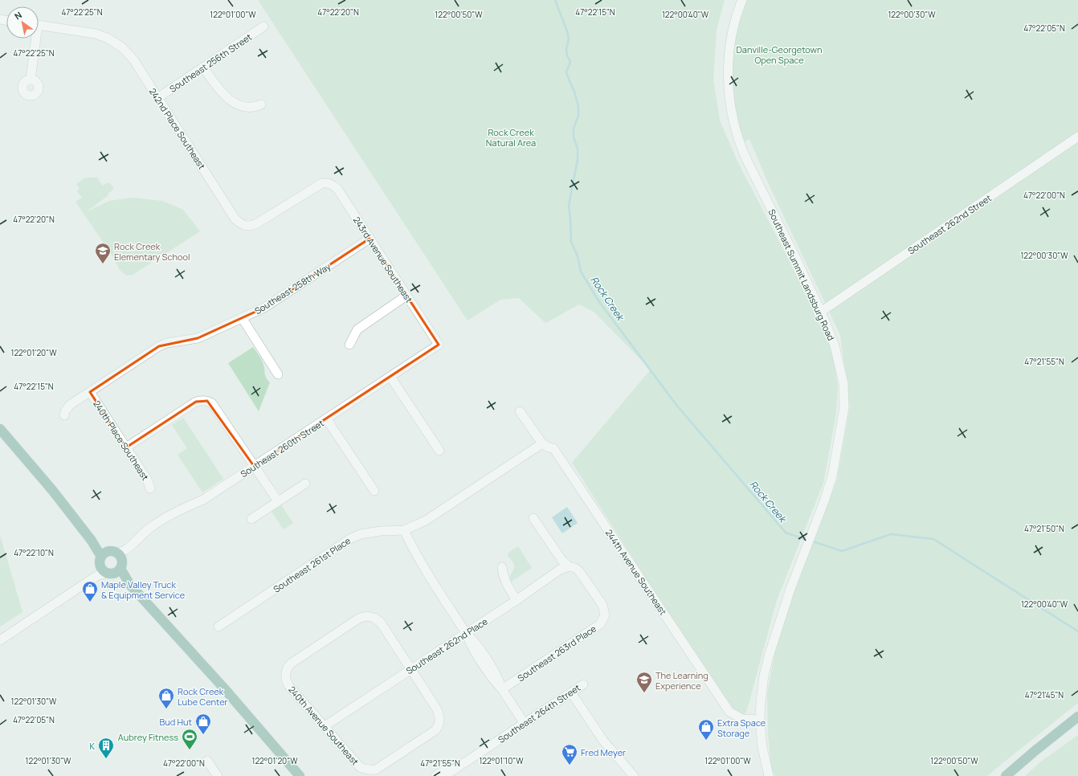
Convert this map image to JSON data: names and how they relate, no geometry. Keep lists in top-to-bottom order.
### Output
{
  "streets": {
    "street": [
      "Southeast 256th Street",
      "242nd Place Southeast",
      "Southeast 262nd Street",
      "243rd Avenue Southeast",
      "Southeast Summit Landsburg Road",
      "Southeast 258th Way",
      "240th Place Southeast",
      "Southeast 260th Street",
      "Southeast 261st Place",
      "244th Avenue Southeast",
      "Southeast 262nd Place",
      "Southeast 263rd Place",
      "Southeast 264th Street",
      "240th Avenue Southeast"
    ]
  },
  "crossings": [
    ["Southeast 256th Street", "242nd Place Southeast"],
    ["242nd Place Southeast", "243rd Avenue Southeast"],
    ["Southeast 262nd Street", "Southeast Summit Landsburg Road"],
    ["243rd Avenue Southeast", "Southeast 258th Way"],
    ["243rd Avenue Southeast", "Southeast 260th Street"],
    ["Southeast Summit Landsburg Road", "244th Avenue Southeast"],
    ["Southeast 258th Way", "240th Place Southeast"],
    ["Southeast 261st Place", "244th Avenue Southeast"],
    ["Southeast 262nd Place", "Southeast 263rd Place"],
    ["Southeast 262nd Place", "240th Avenue Southeast"]
  ],
  "water": ["Rock Creek"],
  "parks": ["Danville-Georgetown Open Space", "Rock Creek Natural Area"],
  "places": {
    "school or university": ["Rock Creek Elementary School", "The Learning Experience"],
    "shop": [
      "Maple Valley Truck & Equipment Service",
      "Rock Creek Lube Center",
      "Bud Hut",
      "Extra Space Storage"
    ],
    "sports": ["Aubrey Fitness"],
    "building": ["K"],
    "supermarket": ["Fred Meyer"]
  },
  "north": "top left",
  "coordinates": [
    "47°22'25\"N",
    "47°22'20\"N",
    "47°22'15\"N",
    "122°01'00\"W",
    "122°00'50\"W",
    "122°00'40\"W",
    "122°00'30\"W",
    "47°22'05\"N",
    "47°22'00\"N",
    "122°01'20\"W",
    "47°21'55\"N",
    "47°21'50\"N",
    "47°22'10\"N",
    "47°21'45\"N",
    "122°01'30\"W",
    "122°01'10\"W"
  ]
}
